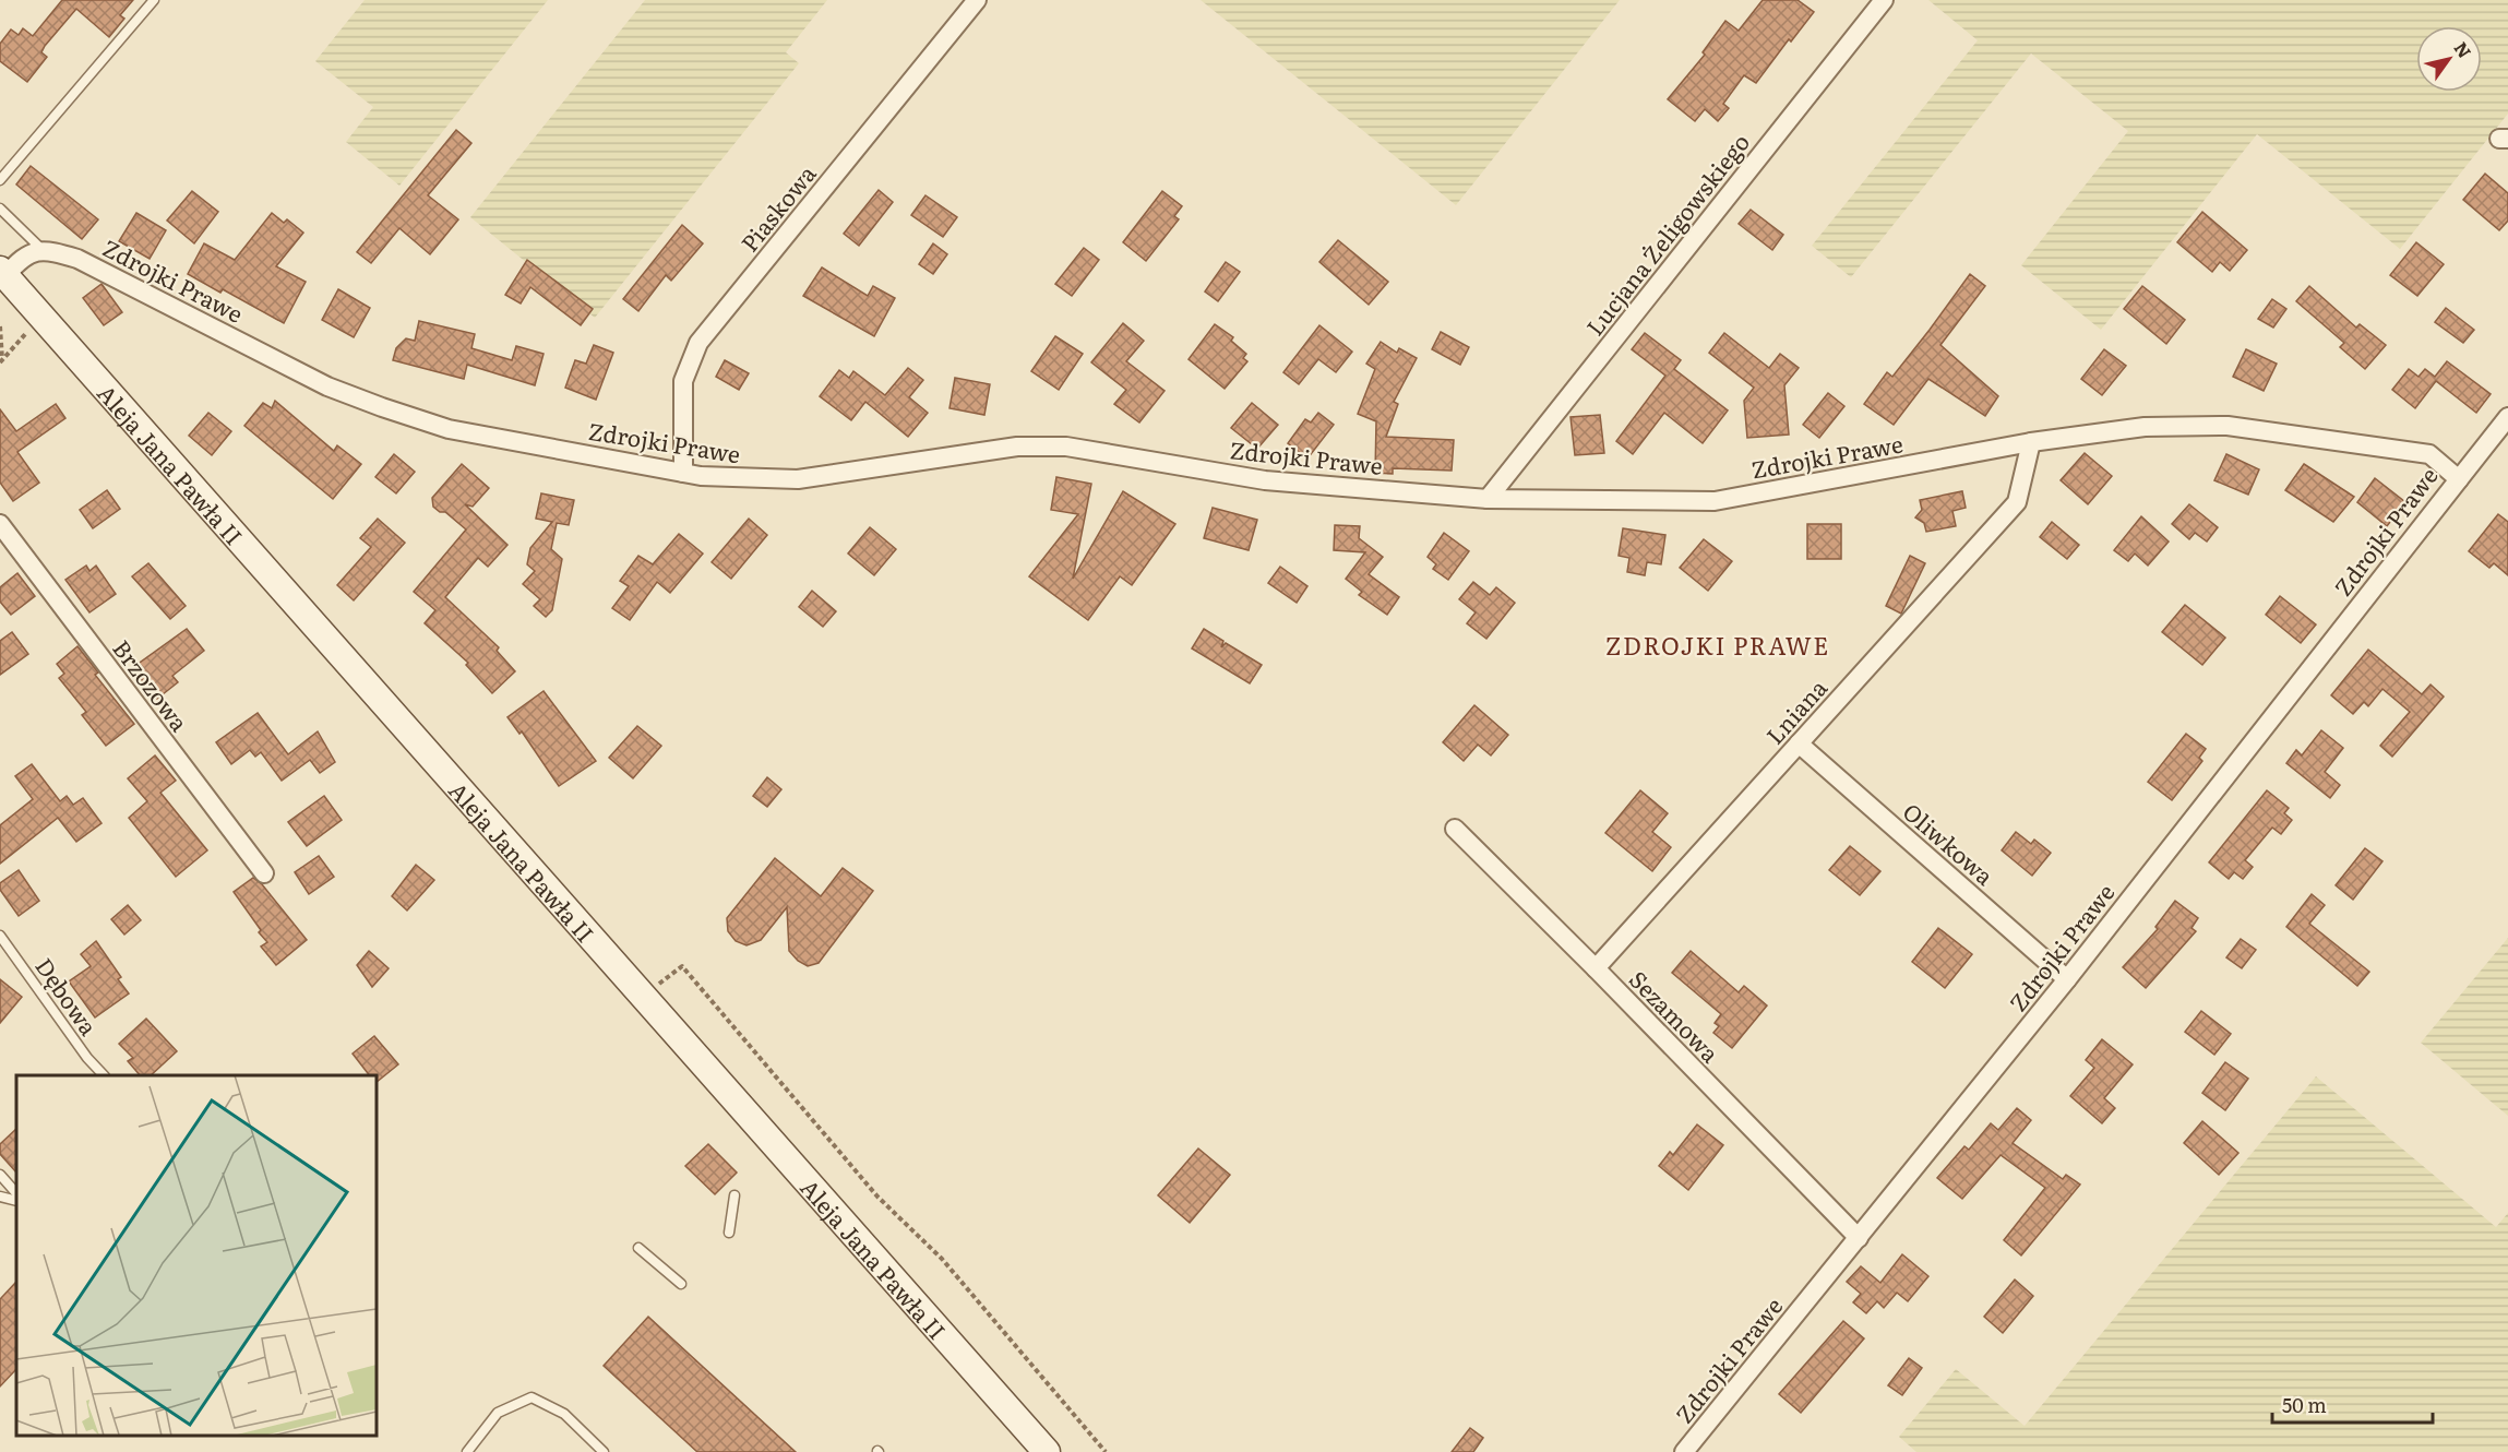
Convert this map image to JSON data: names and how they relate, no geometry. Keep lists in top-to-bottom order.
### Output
{
  "streets": {
    "main road": ["Aleja Jana Pawła II"],
    "street": [
      "Piaskowa",
      "Lucjana Żeligowskiego",
      "Zdrojki Prawe",
      "Brzozowa",
      "Lniana",
      "Oliwkowa",
      "Sezamowa"
    ],
    "lane": ["Dębowa"]
  },
  "crossings": [
    ["Piaskowa", "Zdrojki Prawe"],
    ["Lucjana Żeligowskiego", "Zdrojki Prawe"],
    ["Zdrojki Prawe", "Lniana"],
    ["Zdrojki Prawe", "Oliwkowa"],
    ["Zdrojki Prawe", "Sezamowa"],
    ["Lniana", "Oliwkowa"],
    ["Lniana", "Sezamowa"]
  ],
  "districts": ["ZDROJKI PRAWE"],
  "scale_bar": "50 m",
  "north": "top right"
}
